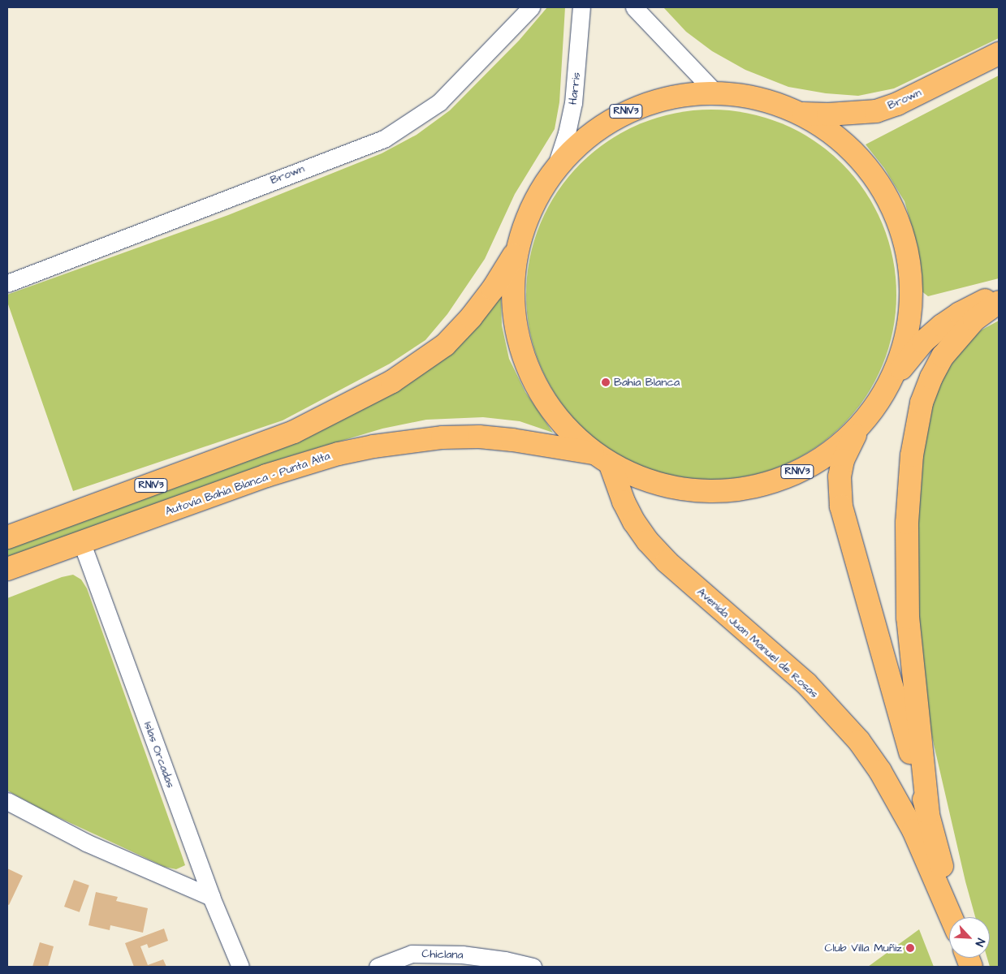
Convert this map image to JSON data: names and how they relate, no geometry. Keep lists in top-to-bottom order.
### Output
{
  "streets": {
    "main road": [
      "Brown",
      "RN1V3",
      "Autovía Bahía Blanca - Punta Alta",
      "Avenida Juan Manuel de Rosas"
    ],
    "street": ["Harris", "Islas Orcadas", "Chiclana"]
  },
  "crossings": [
    ["Harris", "RN1V3"],
    ["Brown", "RN1V3"],
    ["RN1V3", "Autovía Bahía Blanca - Punta Alta"],
    ["RN1V3", "Avenida Juan Manuel de Rosas"],
    ["Autovía Bahía Blanca - Punta Alta", "Islas Orcadas"]
  ],
  "places": ["Bahía Blanca", "Club Villa Muñiz"],
  "north": "bottom right"
}
